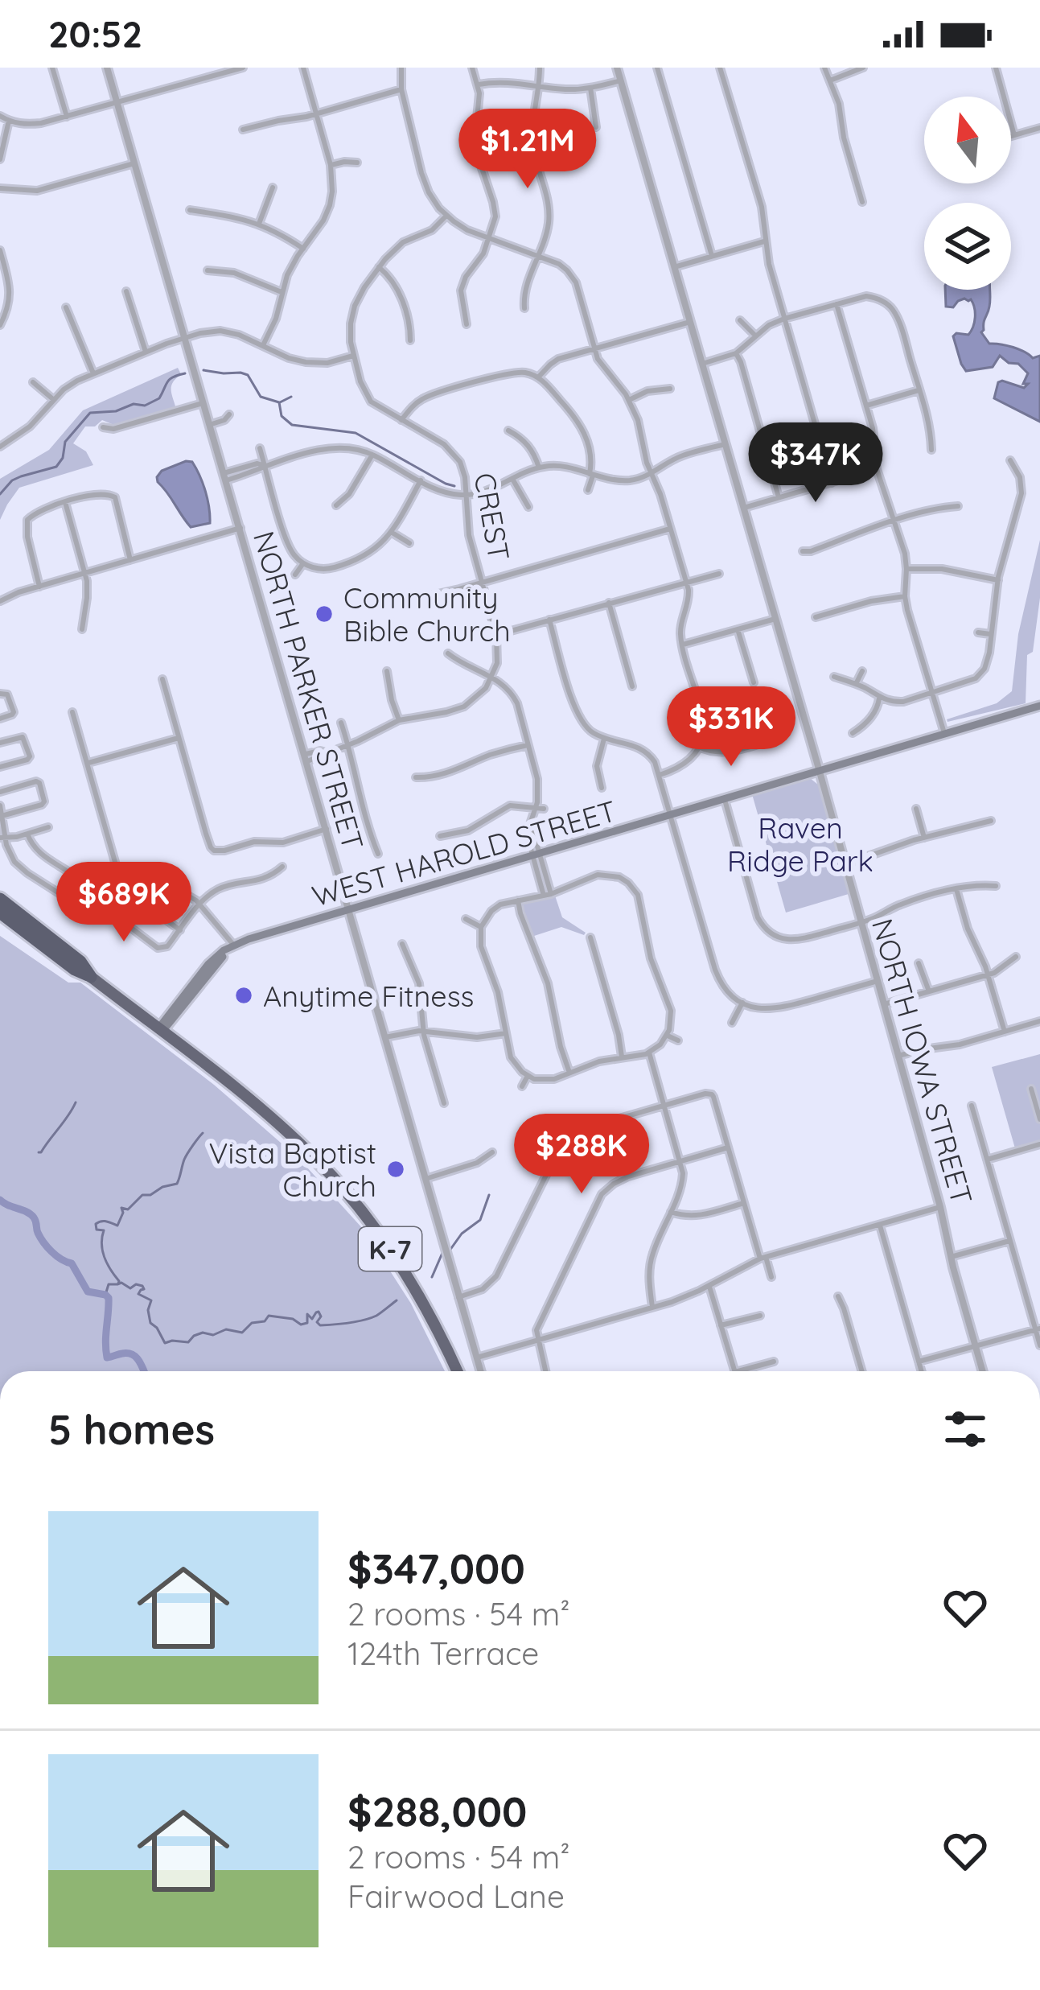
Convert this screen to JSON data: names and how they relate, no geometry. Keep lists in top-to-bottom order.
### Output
{
  "streets": {
    "highway": ["K-7"],
    "main road": ["WEST HAROLD STREET"],
    "street": ["CREST", "NORTH PARKER STREET", "NORTH IOWA STREET"]
  },
  "crossings": [
    ["NORTH PARKER STREET", "WEST HAROLD STREET"],
    ["WEST HAROLD STREET", "NORTH IOWA STREET"],
    ["WEST HAROLD STREET", "K-7"]
  ],
  "parks": ["Raven Ridge Park"],
  "places": ["Community Bible Church", "Anytime Fitness", "Vista Baptist Church"],
  "north": "top",
  "page": {
    "status": "20:52",
    "price": [
      "$1.21M",
      "$347K",
      "$331K",
      "$689K",
      "$288K"
    ],
    "heading": "5 homes",
    "list": [
      {
        "name": "$347,000",
        "note": "2 rooms · 54 m² · 124th Terrace"
      },
      {
        "name": "$288,000",
        "note": "2 rooms · 54 m² · Fairwood Lane"
      }
    ]
  }
}
